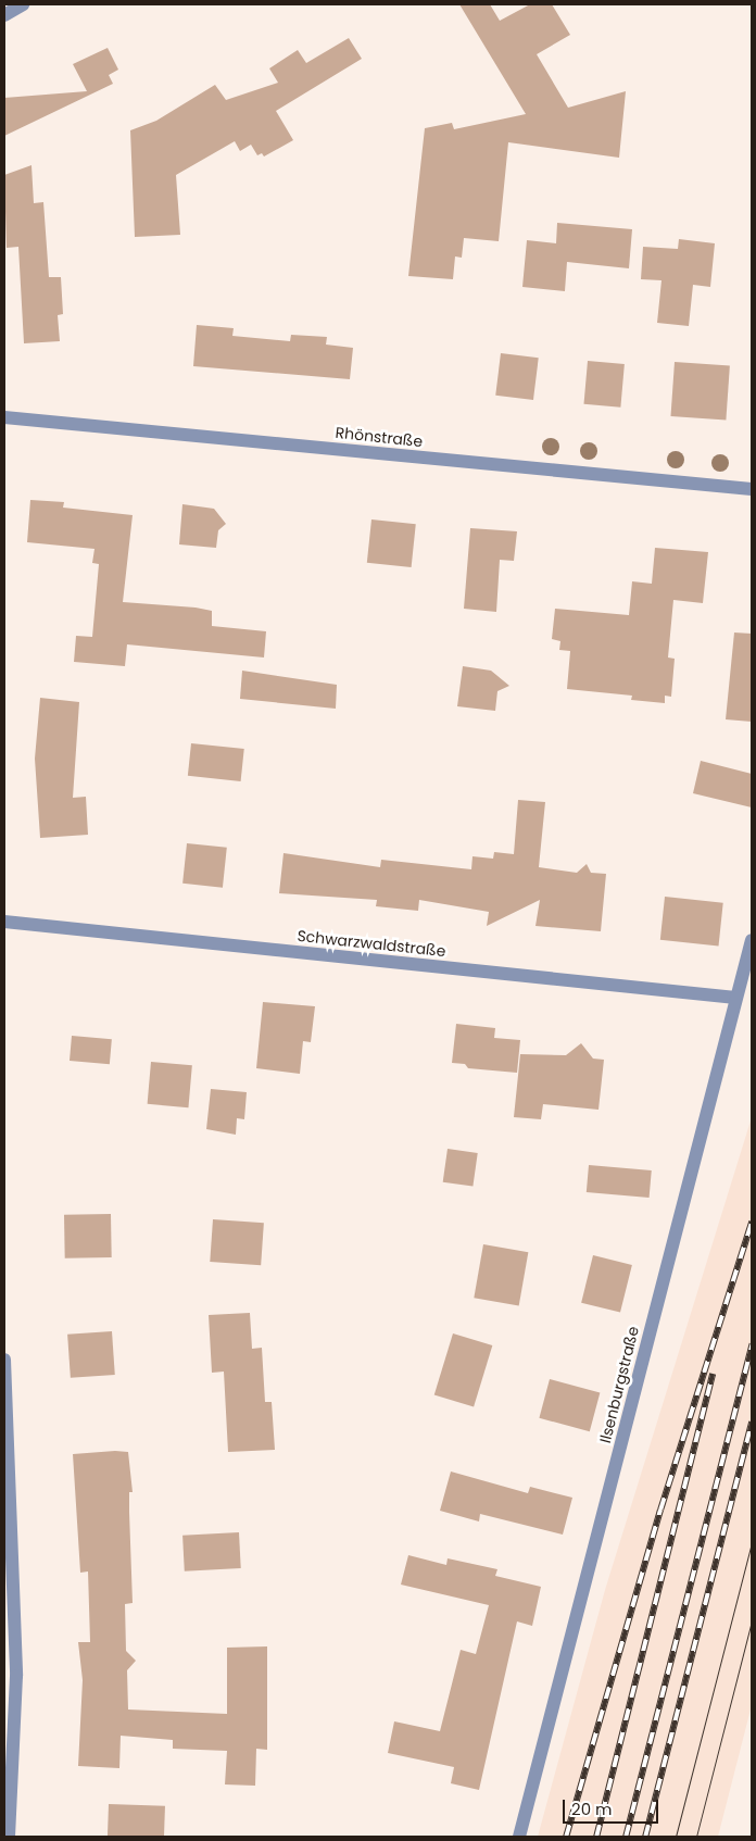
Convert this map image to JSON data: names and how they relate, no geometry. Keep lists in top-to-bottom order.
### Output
{
  "streets": {
    "street": ["Rhönstraße", "Schwarzwaldstraße", "Ilsenburgstraße"]
  },
  "crossings": [
    ["Schwarzwaldstraße", "Ilsenburgstraße"]
  ],
  "scale_bar": "20 m"
}
